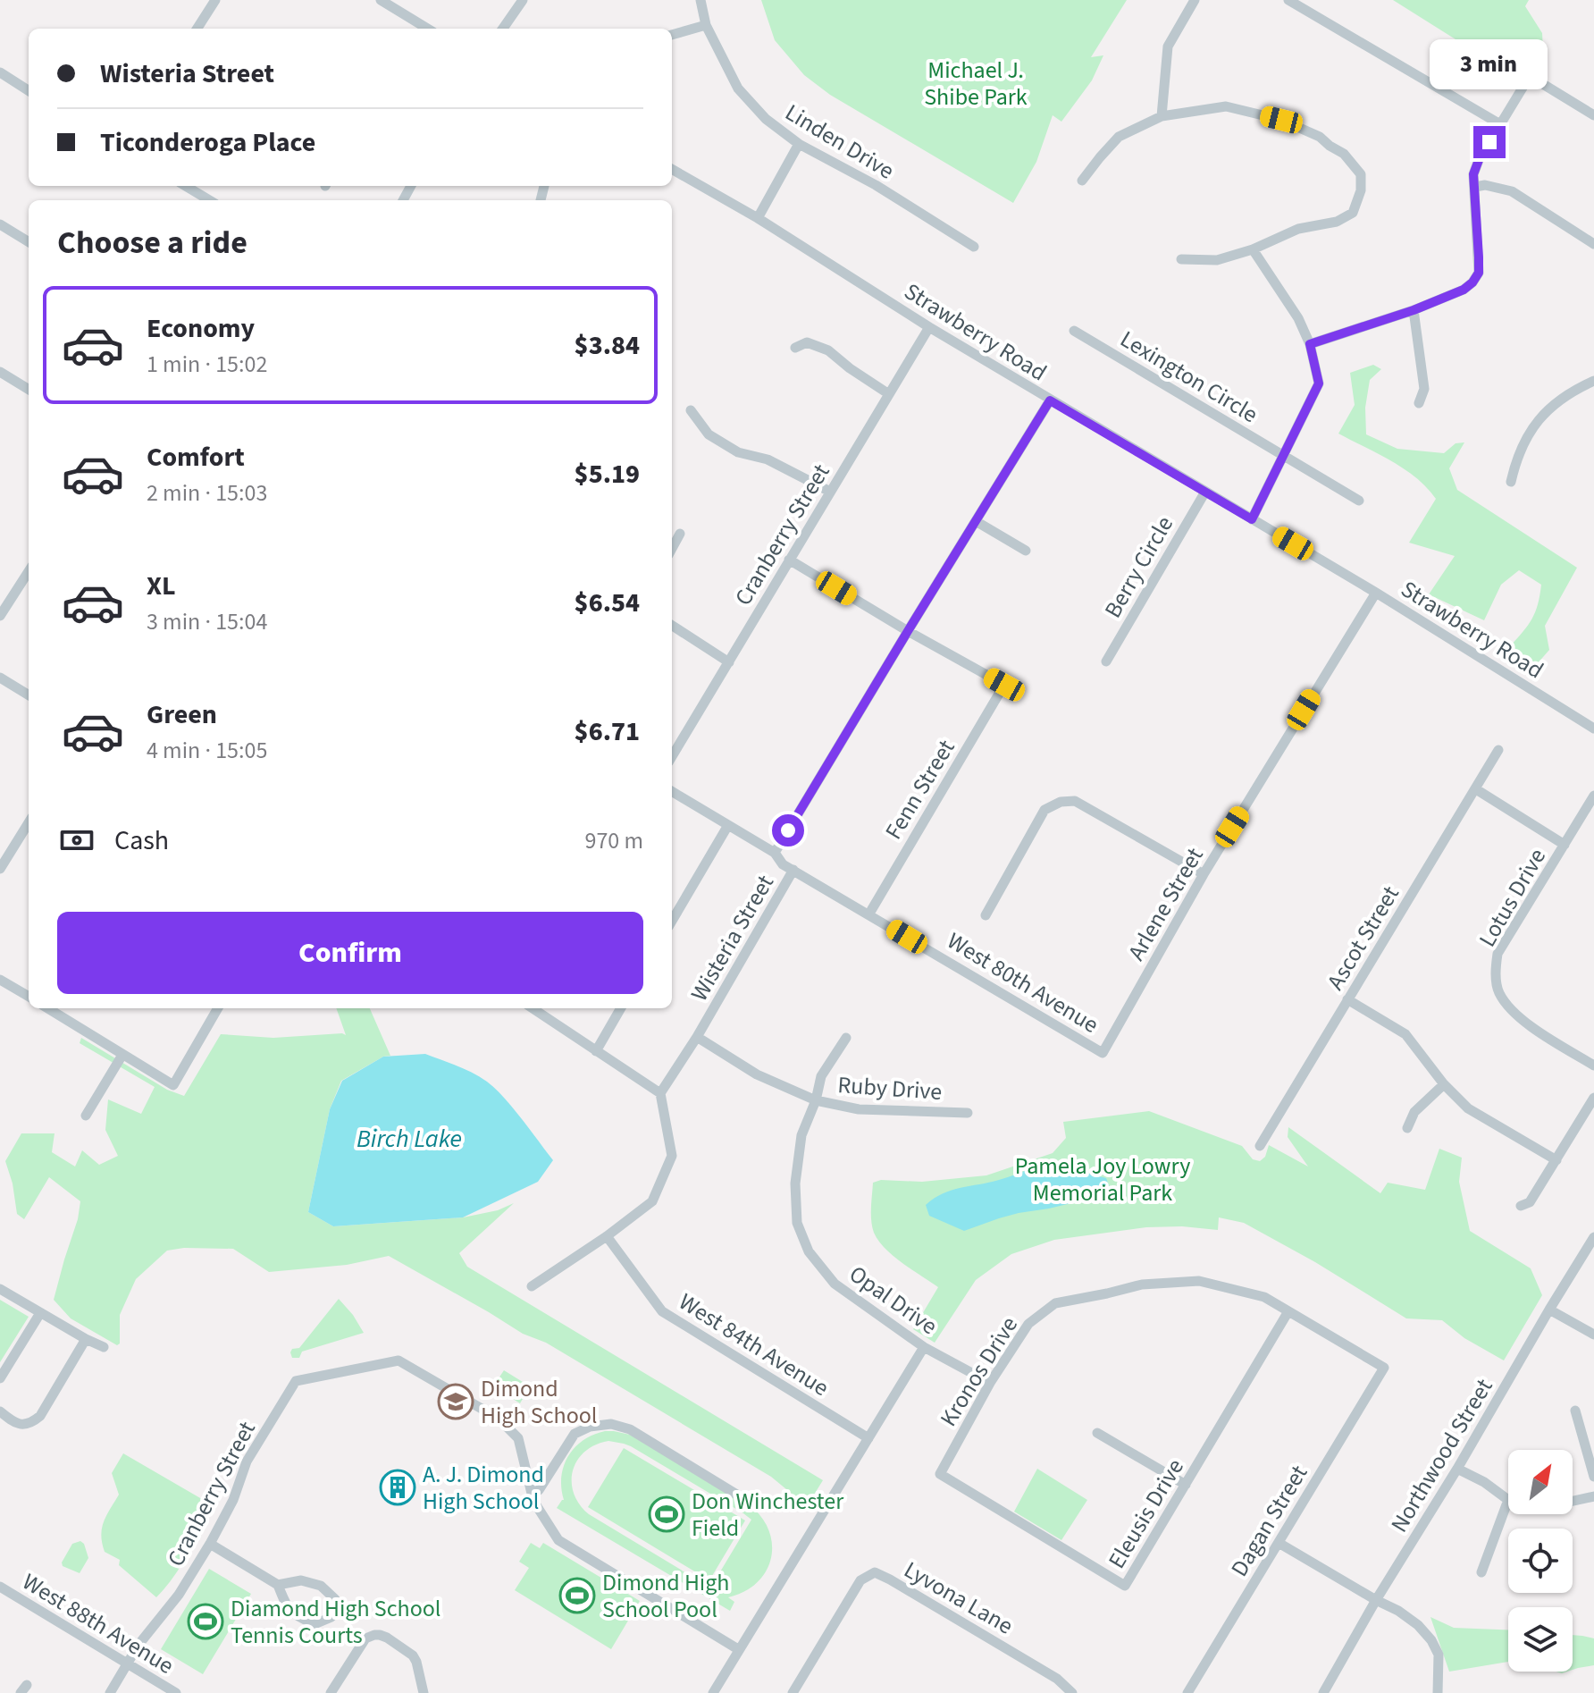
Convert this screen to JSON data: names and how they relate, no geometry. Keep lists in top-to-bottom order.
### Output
{
  "streets": {
    "street": [
      "Linden Drive",
      "Strawberry Road",
      "Lexington Circle",
      "Cranberry Street",
      "Berry Circle",
      "Fenn Street",
      "Lotus Drive",
      "Arlene Street",
      "Wisteria Street",
      "Ascot Street",
      "West 80th Avenue",
      "Ruby Drive",
      "Opal Drive",
      "West 84th Avenue",
      "Kronos Drive",
      "Northwood Street",
      "Eleusis Drive",
      "Dagan Street",
      "Lyvona Lane",
      "West 88th Avenue"
    ]
  },
  "crossings": [
    ["Strawberry Road", "Cranberry Street"],
    ["Strawberry Road", "Berry Circle"],
    ["Strawberry Road", "Arlene Street"],
    ["Strawberry Road", "Wisteria Street"],
    ["Cranberry Street", "West 88th Avenue"],
    ["Fenn Street", "Wisteria Street"],
    ["Fenn Street", "West 80th Avenue"],
    ["Arlene Street", "West 80th Avenue"],
    ["Wisteria Street", "West 80th Avenue"],
    ["Wisteria Street", "Ruby Drive"],
    ["Ruby Drive", "Opal Drive"],
    ["Opal Drive", "Kronos Drive"],
    ["Kronos Drive", "Eleusis Drive"],
    ["Kronos Drive", "Dagan Street"]
  ],
  "water": ["Birch Lake"],
  "parks": ["Michael J. Shibe Park", "Pamela Joy Lowry Memorial Park"],
  "places": {
    "school or university": ["Dimond High School"],
    "building": ["A. J. Dimond High School"],
    "sports": ["Don Winchester Field", "Dimond High School Pool", "Diamond High School Tennis Courts"]
  },
  "north": "top right",
  "page": {
    "banner": ["Wisteria Street", "Ticonderoga Place"],
    "bubble": "3 min",
    "heading": "Choose a ride",
    "list": [
      {
        "name": "Economy",
        "note": "1 min · 15:02",
        "value": "$3.84"
      },
      {
        "name": "Comfort",
        "note": "2 min · 15:03",
        "value": "$5.19"
      },
      {
        "name": "XL",
        "note": "3 min · 15:04",
        "value": "$6.54"
      },
      {
        "name": "Green",
        "note": "4 min · 15:05",
        "value": "$6.71"
      }
    ],
    "pay": ["Cash", "970 m"],
    "buttons": "Confirm"
  }
}
